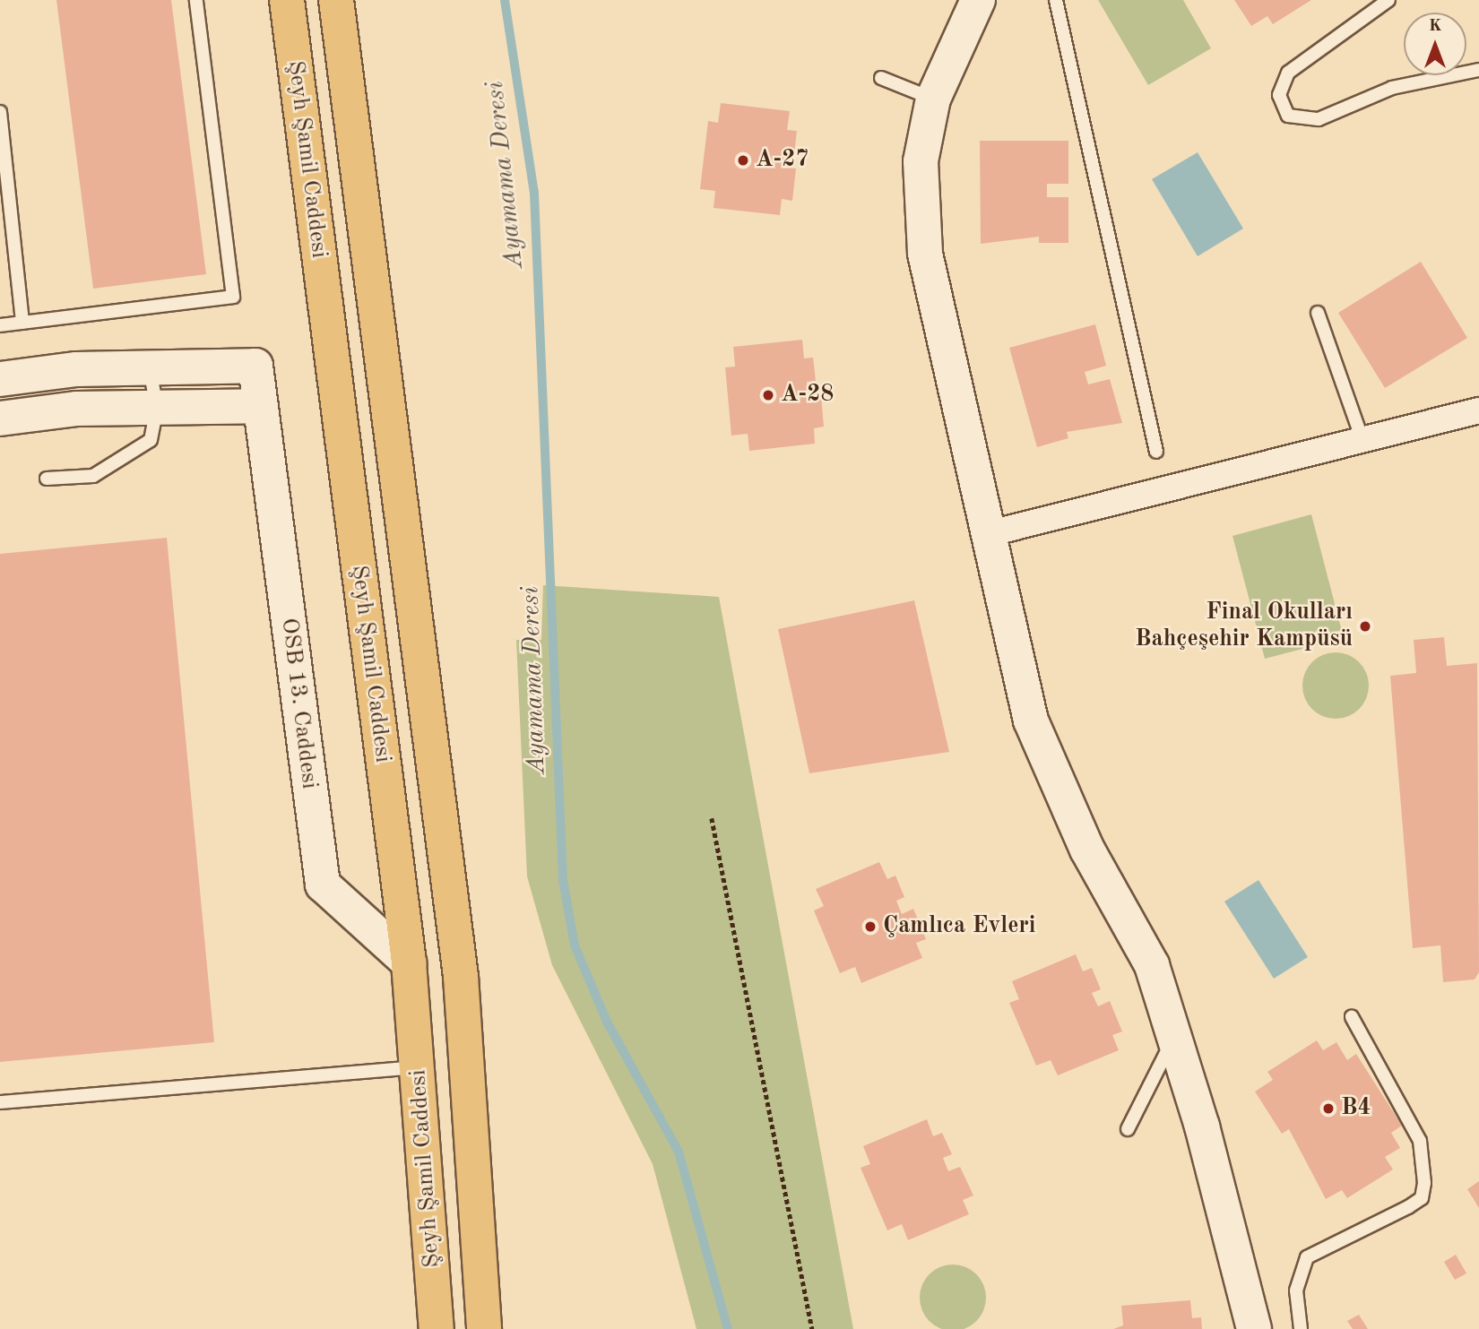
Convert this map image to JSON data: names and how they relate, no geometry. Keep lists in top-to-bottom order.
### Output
{
  "streets": {
    "main road": ["Şeyh Şamil Caddesi"],
    "street": ["OSB 13. Caddesi"]
  },
  "crossings": [
    ["Şeyh Şamil Caddesi", "OSB 13. Caddesi"]
  ],
  "water": ["Ayamama Deresi"],
  "places": [
    "A-27",
    "A-28",
    "Final Okulları Bahçeşehir Kampüsü",
    "Çamlıca Evleri",
    "B4"
  ],
  "north": "top"
}
